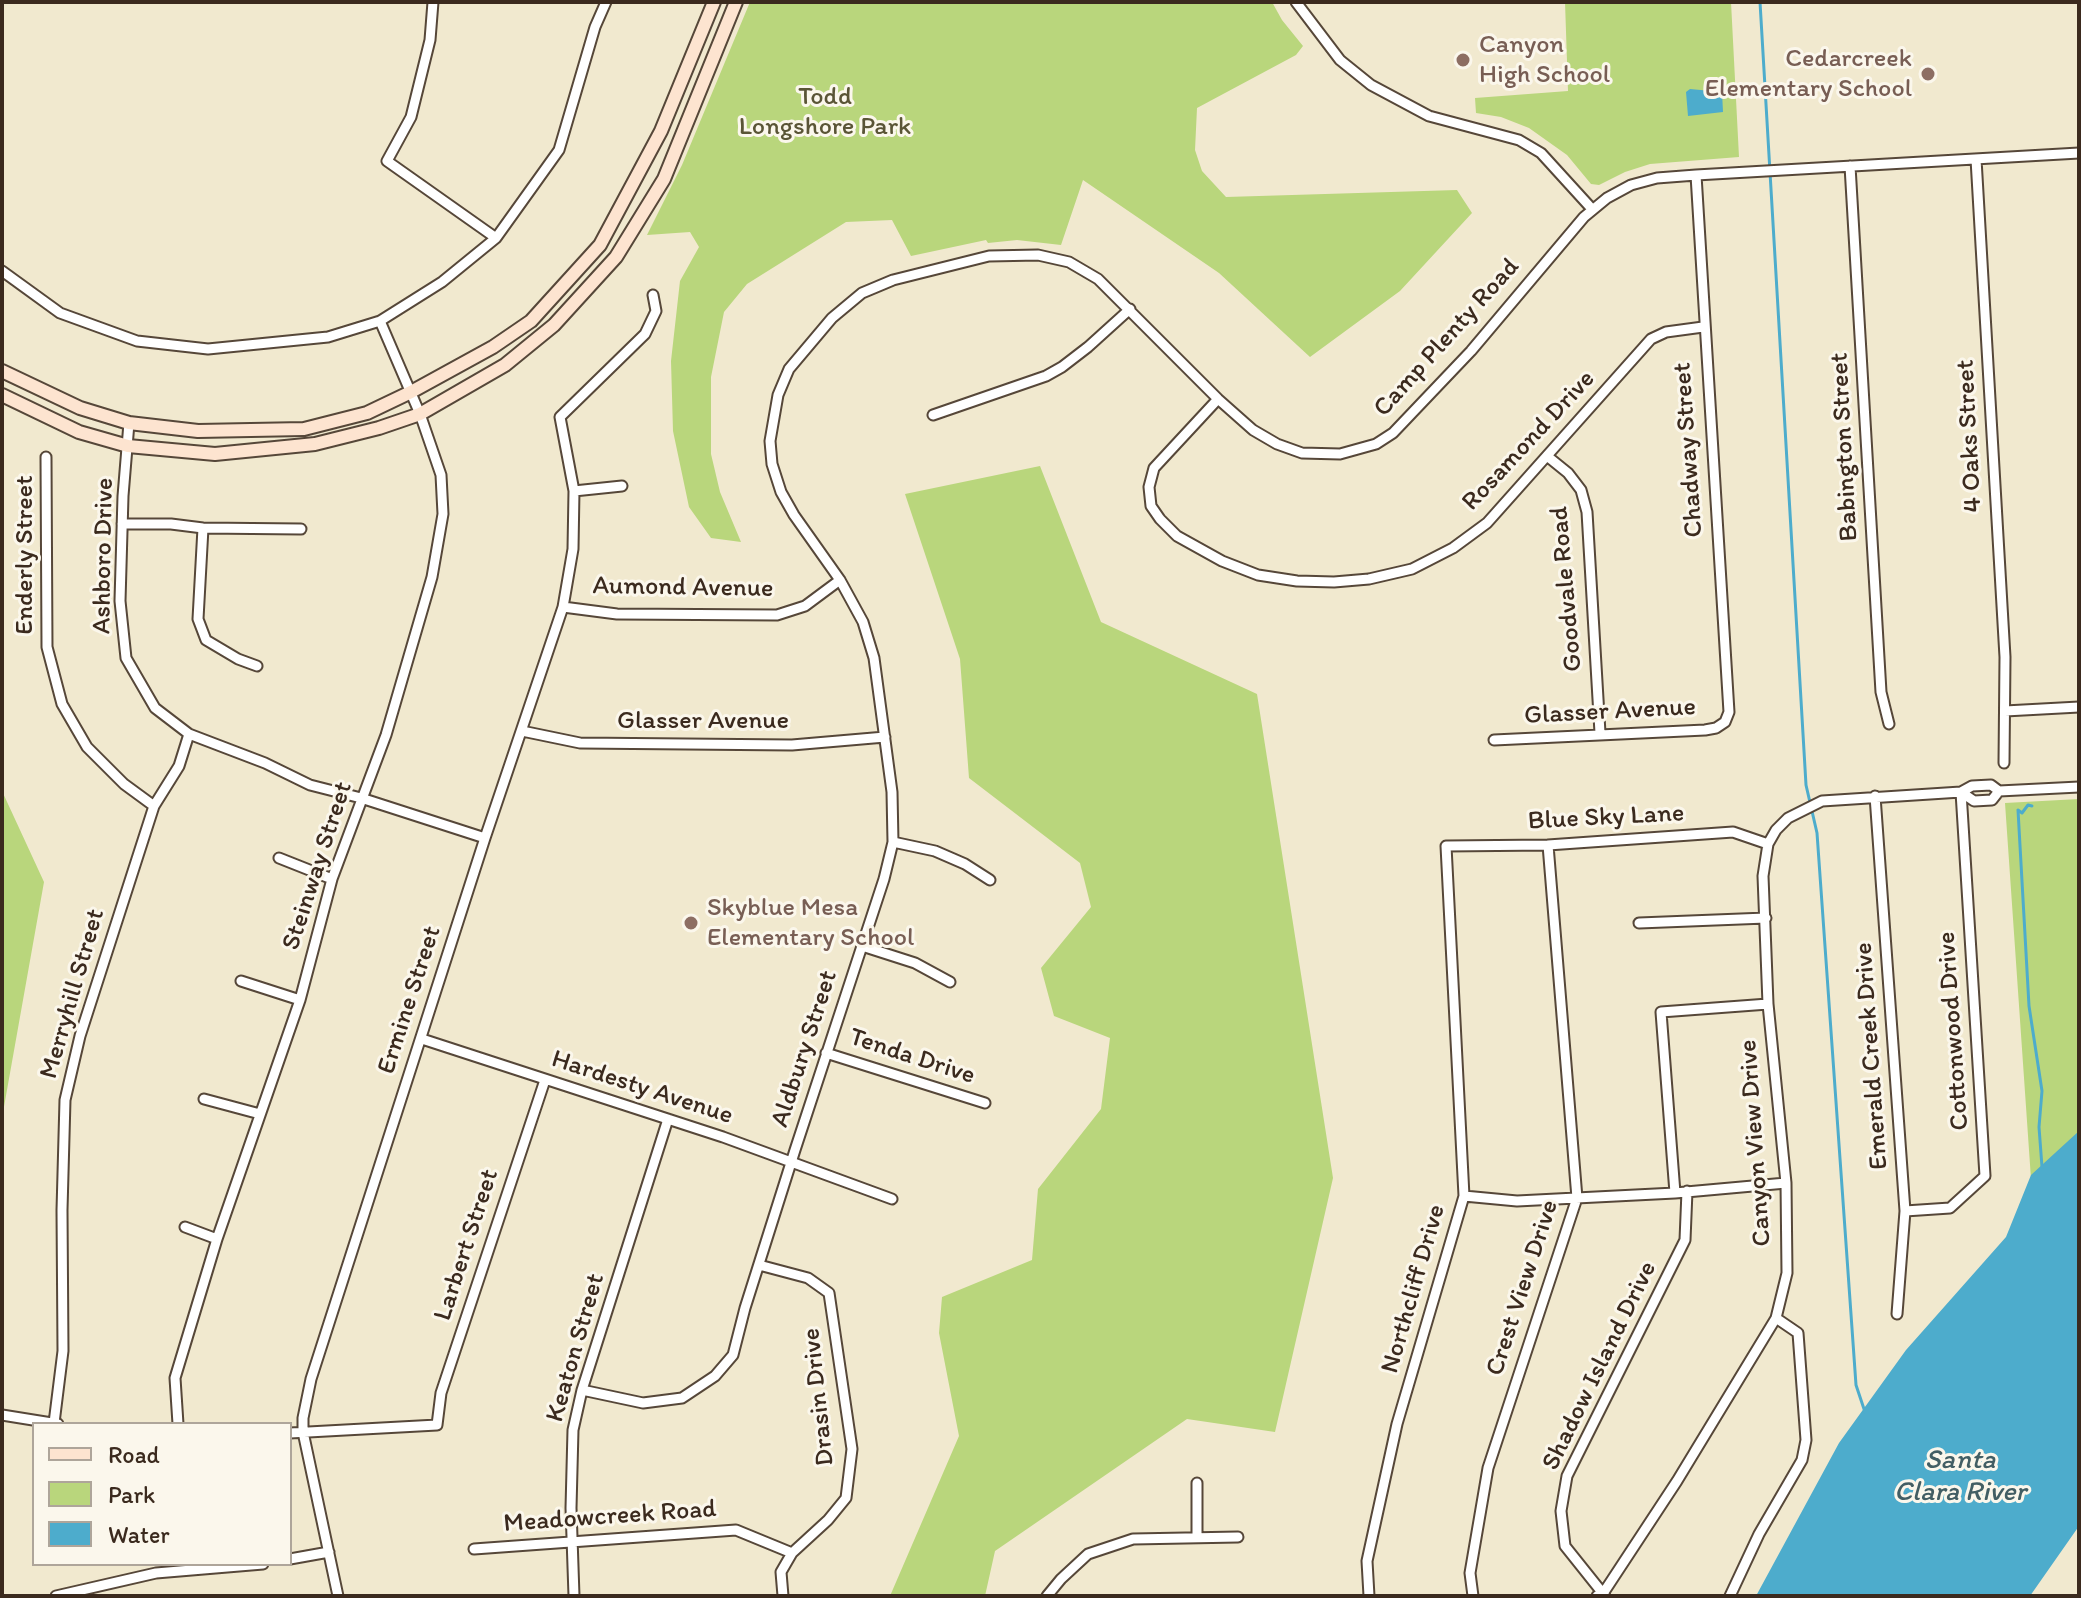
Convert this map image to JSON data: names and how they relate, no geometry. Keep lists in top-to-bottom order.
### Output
{
  "streets": {
    "street": [
      "Camp Plenty Road",
      "4 Oaks Street",
      "Rosamond Drive",
      "Babington Street",
      "Chadway Street",
      "Enderly Street",
      "Ashboro Drive",
      "Aumond Avenue",
      "Goodvale Road",
      "Glasser Avenue",
      "Blue Sky Lane",
      "Steinway Street",
      "Merryhill Street",
      "Ermine Street",
      "Cottonwood Drive",
      "Aldbury Street",
      "Emerald Creek Drive",
      "Tenda Drive",
      "Hardesty Avenue",
      "Canyon View Drive",
      "Larbert Street",
      "Crest View Drive",
      "Northcliff Drive",
      "Keaton Street",
      "Shadow Island Drive",
      "Drasin Drive",
      "Meadowcreek Road"
    ]
  },
  "crossings": [
    ["Camp Plenty Road", "4 Oaks Street"],
    ["Camp Plenty Road", "Rosamond Drive"],
    ["Camp Plenty Road", "Babington Street"],
    ["Camp Plenty Road", "Chadway Street"],
    ["Camp Plenty Road", "Aldbury Street"],
    ["Rosamond Drive", "Chadway Street"],
    ["Rosamond Drive", "Goodvale Road"],
    ["Chadway Street", "Glasser Avenue"],
    ["Enderly Street", "Merryhill Street"],
    ["Ashboro Drive", "Steinway Street"],
    ["Ashboro Drive", "Merryhill Street"],
    ["Ashboro Drive", "Ermine Street"],
    ["Aumond Avenue", "Ermine Street"],
    ["Aumond Avenue", "Aldbury Street"],
    ["Goodvale Road", "Glasser Avenue"],
    ["Glasser Avenue", "Ermine Street"],
    ["Glasser Avenue", "Aldbury Street"],
    ["Blue Sky Lane", "Canyon View Drive"],
    ["Blue Sky Lane", "Crest View Drive"],
    ["Blue Sky Lane", "Northcliff Drive"],
    ["Ermine Street", "Hardesty Avenue"],
    ["Ermine Street", "Larbert Street"],
    ["Cottonwood Drive", "Emerald Creek Drive"],
    ["Aldbury Street", "Tenda Drive"],
    ["Aldbury Street", "Hardesty Avenue"],
    ["Aldbury Street", "Keaton Street"],
    ["Aldbury Street", "Drasin Drive"],
    ["Hardesty Avenue", "Larbert Street"],
    ["Hardesty Avenue", "Keaton Street"],
    ["Canyon View Drive", "Shadow Island Drive"],
    ["Keaton Street", "Meadowcreek Road"],
    ["Drasin Drive", "Meadowcreek Road"]
  ],
  "water": ["Santa Clara River"],
  "parks": ["Todd Longshore Park"],
  "places": ["Canyon High School", "Cedarcreek Elementary School", "Skyblue Mesa Elementary School"],
  "legend": ["Road", "Park", "Water"]
}
